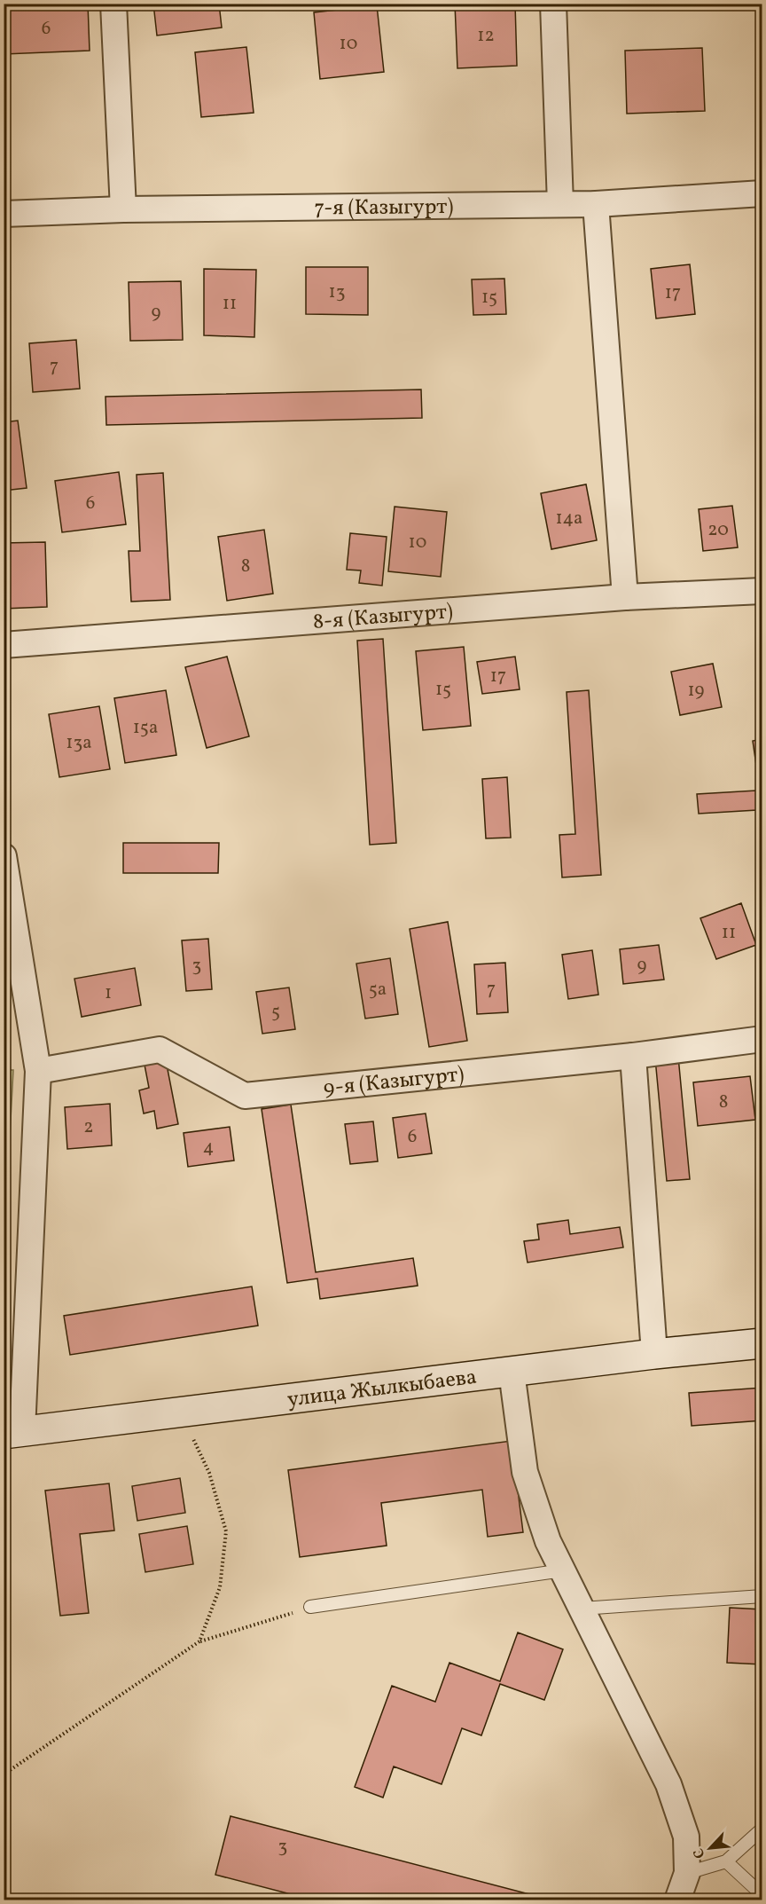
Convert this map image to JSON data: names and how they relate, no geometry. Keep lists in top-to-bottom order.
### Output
{
  "streets": {
    "main road": ["улица Жылкыбаева"],
    "street": ["7-я (Казыгурт)", "8-я (Казыгурт)", "9-я (Казыгурт)"]
  },
  "house_numbers": [
    "6",
    "12",
    "10",
    "13",
    "17",
    "15",
    "11",
    "9",
    "7",
    "6",
    "14а",
    "20",
    "10",
    "8",
    "17",
    "15",
    "19",
    "15а",
    "13а",
    "11",
    "3",
    "9",
    "5а",
    "7",
    "1",
    "5",
    "8",
    "2",
    "6",
    "4",
    "3"
  ],
  "north": "bottom left"
}
